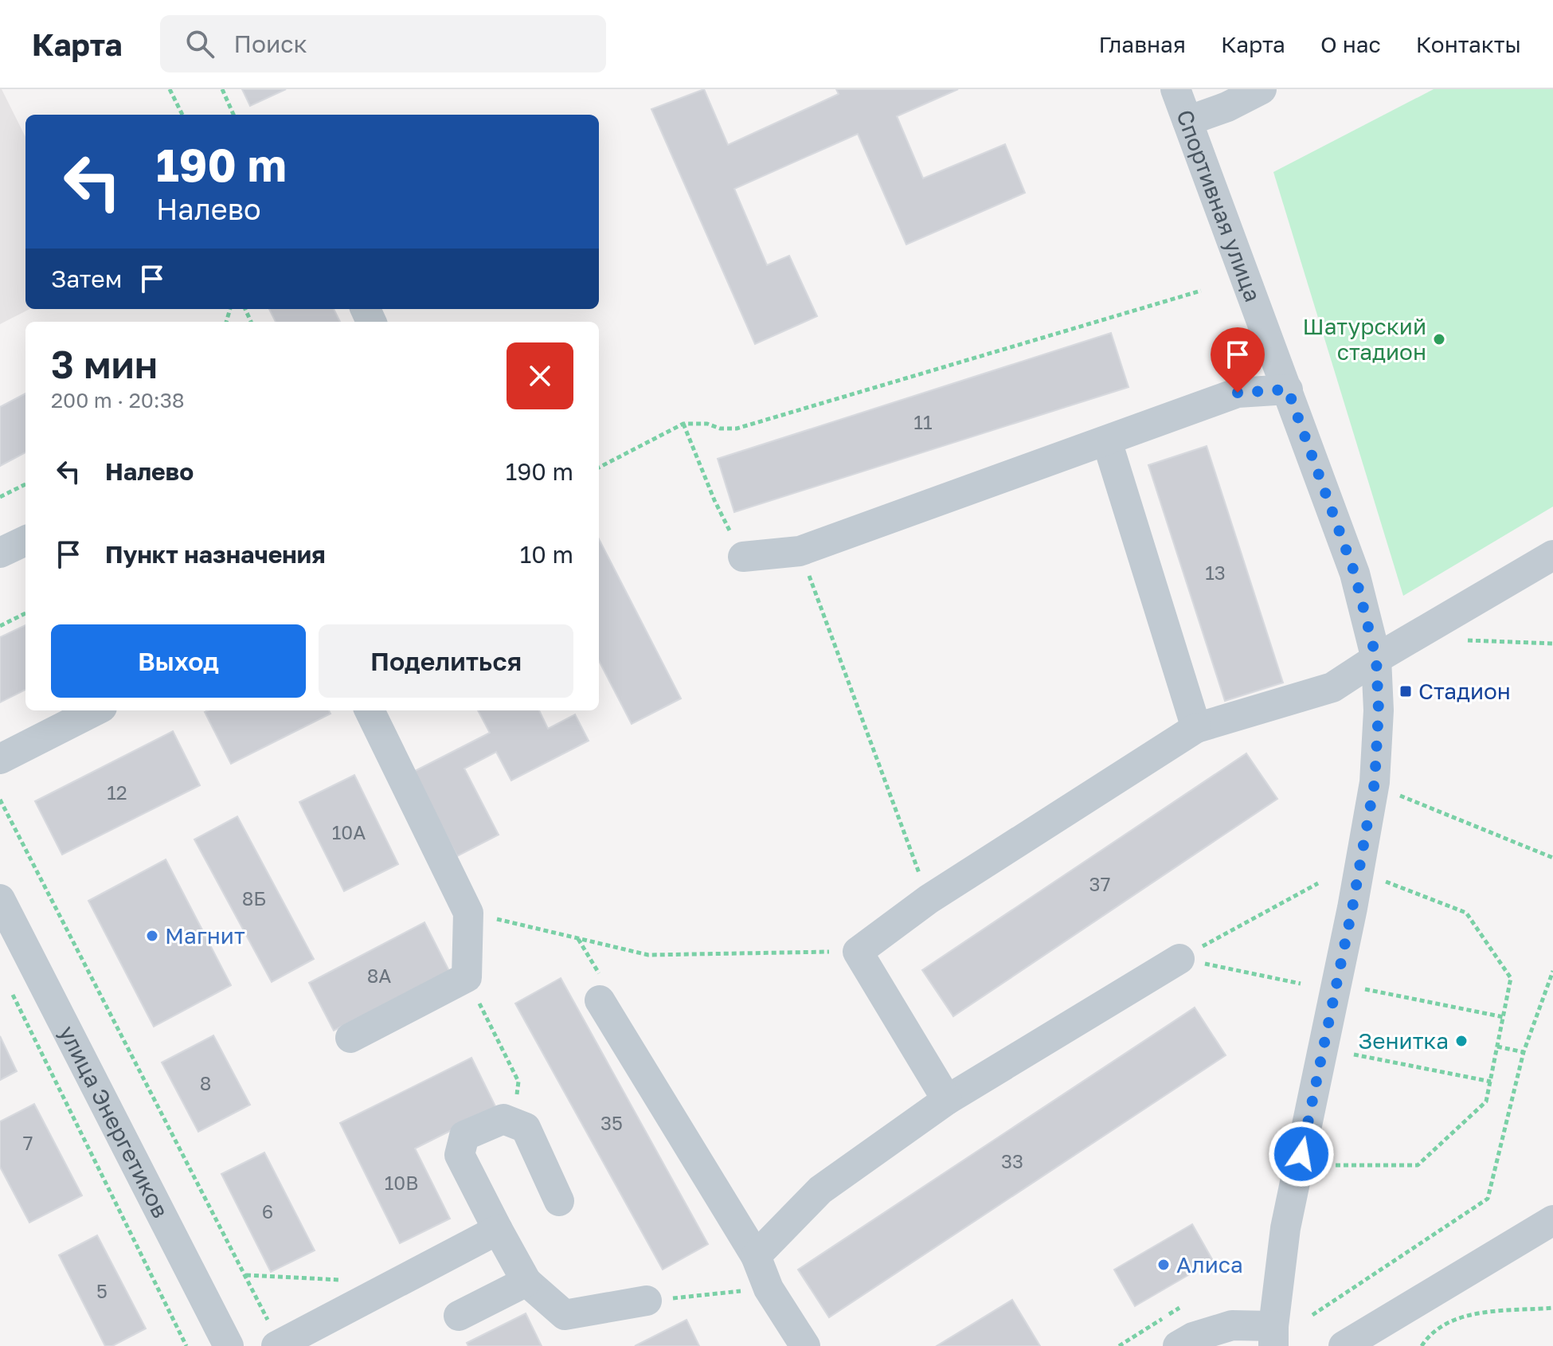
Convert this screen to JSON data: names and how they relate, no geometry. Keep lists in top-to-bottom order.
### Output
{
  "streets": {
    "street": ["Спортивная улица", "улица Энергетиков"]
  },
  "places": {
    "other": [
      "Шатурский стадион",
      "Магнит",
      "Зенитка",
      "Алиса"
    ],
    "transit": ["Стадион"]
  },
  "house_numbers": [
    "11",
    "13",
    "12",
    "10А",
    "37",
    "8Б",
    "8А",
    "8",
    "35",
    "7",
    "33",
    "10В",
    "6",
    "5"
  ],
  "page": {
    "header": "Карта",
    "search": "Поиск",
    "nav": [
      "Главная",
      "Карта",
      "О нас",
      "Контакты"
    ],
    "turn": ["190 m", "Налево"],
    "then": "Затем",
    "heading": ["3 мин", "200 m · 20:38"],
    "list": [
      {
        "name": "Налево",
        "value": "190 m"
      },
      {
        "name": "Пункт назначения",
        "value": "10 m"
      }
    ],
    "buttons": ["Выход", "Поделиться"]
  }
}
